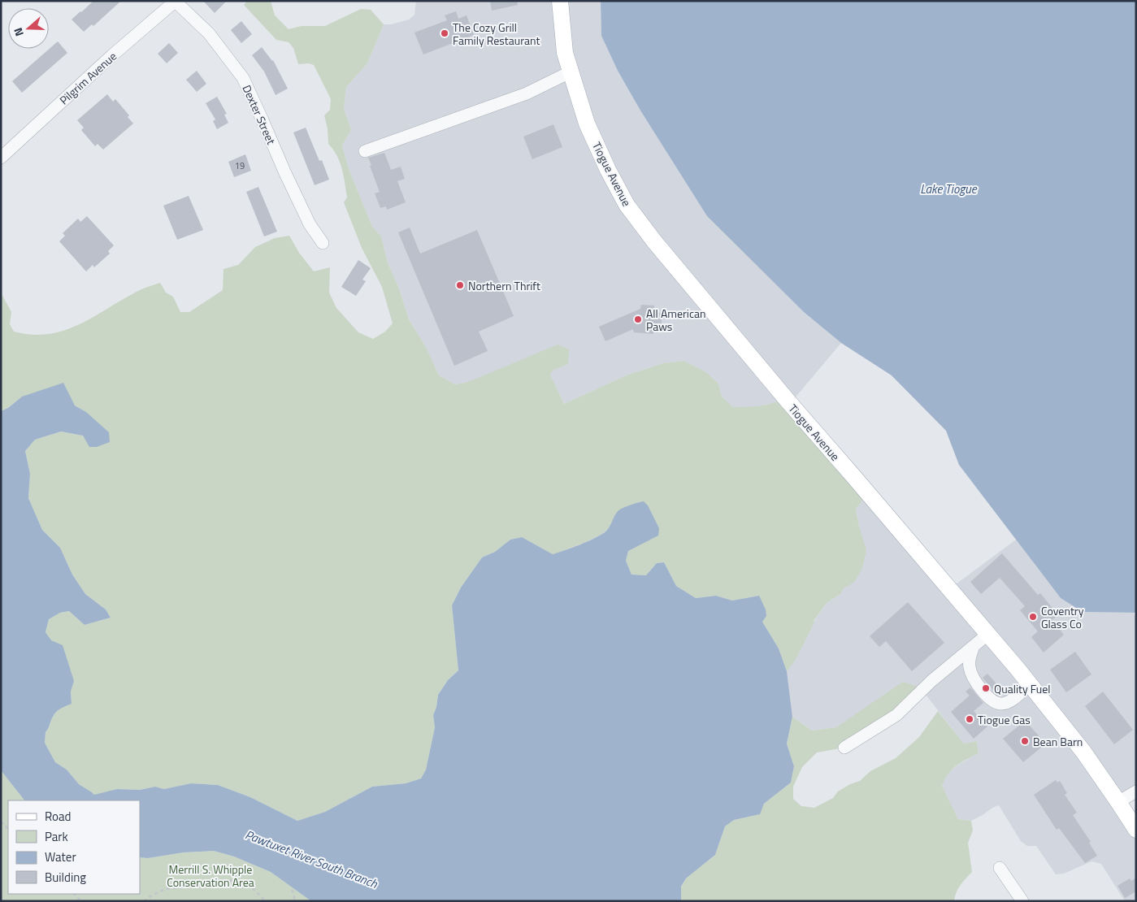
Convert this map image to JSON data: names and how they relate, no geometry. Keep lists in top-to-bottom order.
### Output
{
  "streets": {
    "main road": ["Tiogue Avenue"],
    "street": ["Pilgrim Avenue", "Dexter Street"]
  },
  "crossings": [
    ["Pilgrim Avenue", "Dexter Street"]
  ],
  "water": ["Lake Tiogue", "Pawtuxet River South Branch"],
  "parks": ["Merrill S. Whipple Conservation Area"],
  "places": [
    "The Cozy Grill Family Restaurant",
    "Northern Thrift",
    "All American Paws",
    "Coventry Glass Co",
    "Quality Fuel",
    "Tiogue Gas",
    "Bean Barn"
  ],
  "house_numbers": ["19"],
  "legend": [
    "Road",
    "Park",
    "Water",
    "Building"
  ],
  "north": "left"
}
